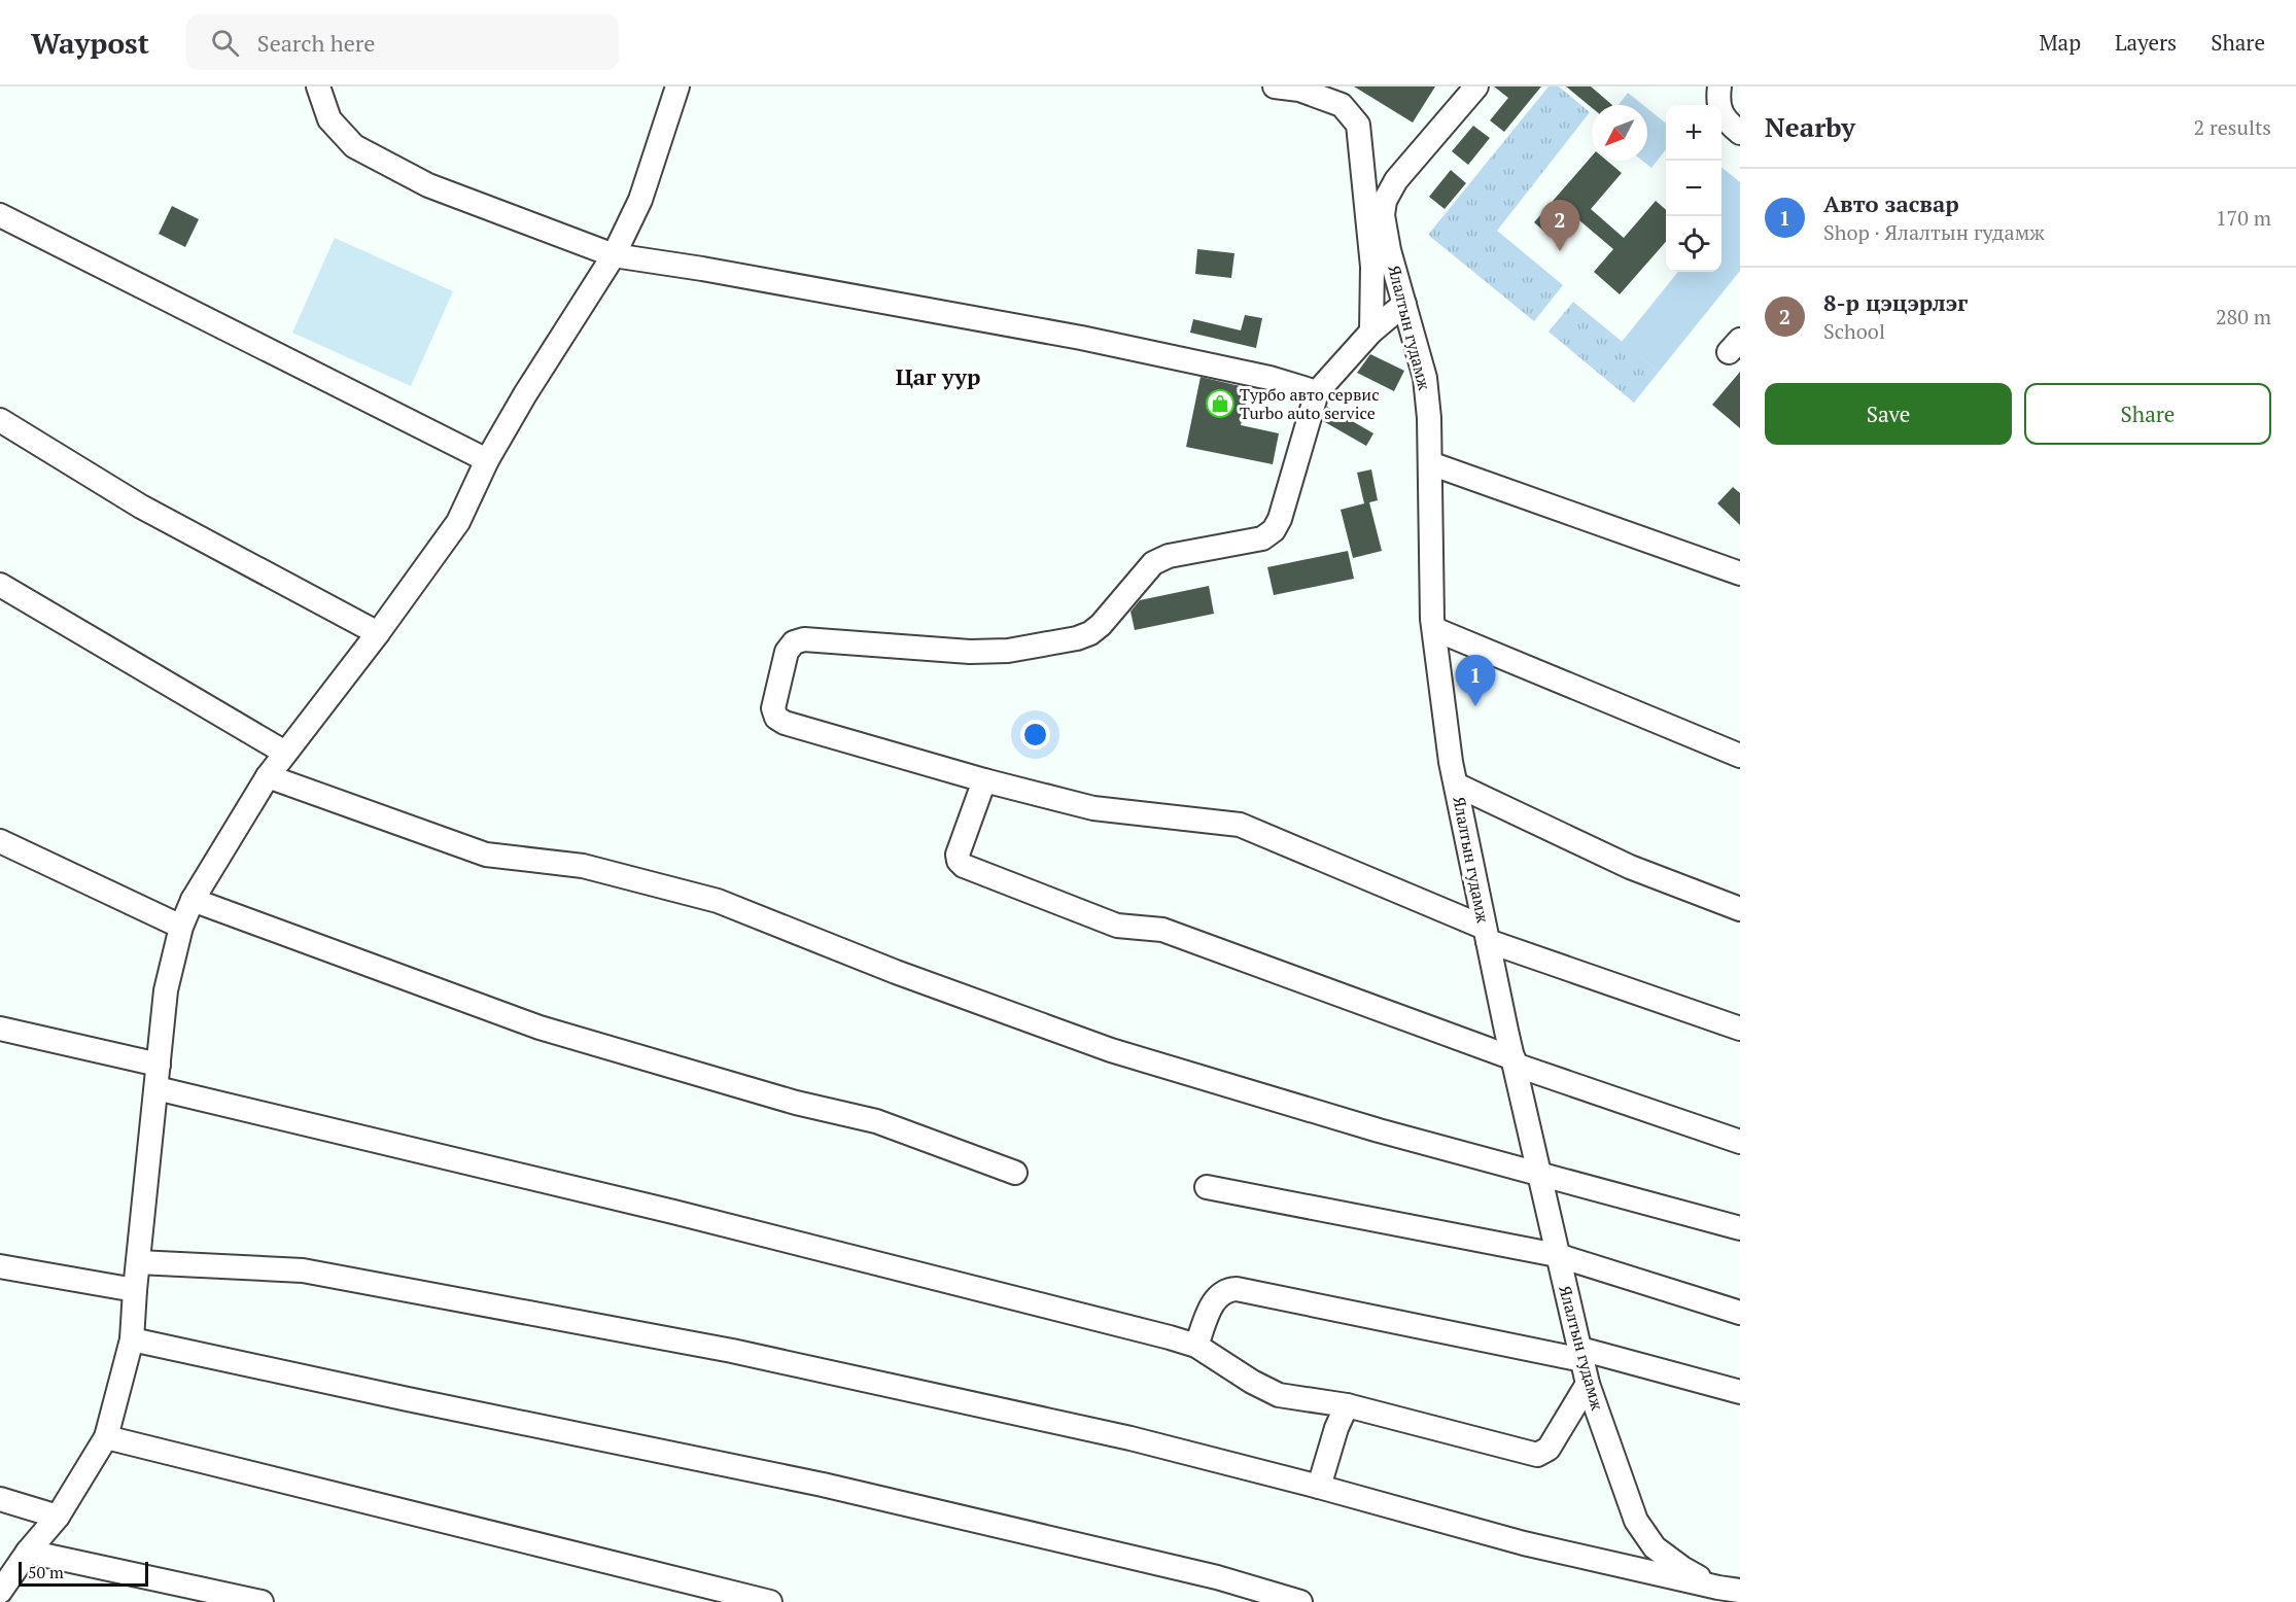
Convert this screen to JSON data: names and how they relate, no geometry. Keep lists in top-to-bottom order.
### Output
{
  "streets": {
    "street": ["Ялалтын гудамж"]
  },
  "districts": ["Цаг уур"],
  "places": {
    "shop": ["Турбо авто сервис Turbo auto service"]
  },
  "scale_bar": "50 m",
  "north": "bottom left",
  "page": {
    "header": "Waypost",
    "search": "Search here",
    "nav": ["Map", "Layers", "Share"],
    "heading": ["Nearby", "2 results"],
    "map_buttons": ["+", "−"],
    "list": [
      {
        "mark": "1",
        "name": "Авто засвар",
        "note": "Shop · Ялалтын гудамж",
        "value": "170 m"
      },
      {
        "mark": "2",
        "name": "8-р цэцэрлэг",
        "note": "School",
        "value": "280 m"
      }
    ],
    "pins": ["2", "1"],
    "buttons": ["Save", "Share"],
    "scale": "50 m"
  }
}
